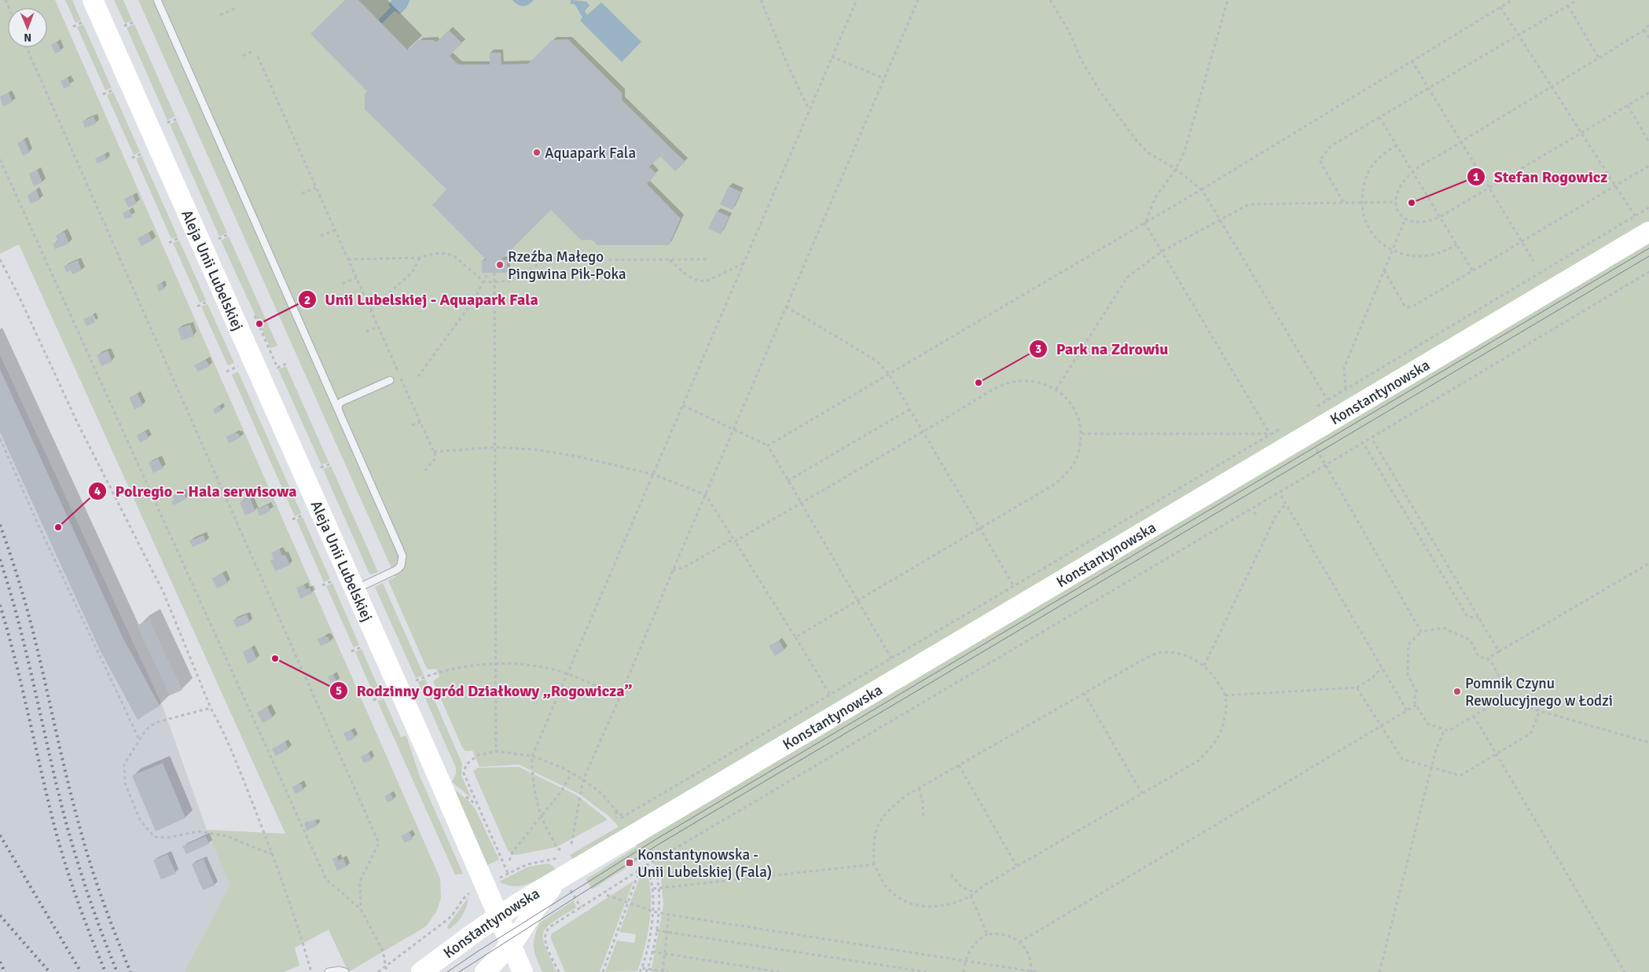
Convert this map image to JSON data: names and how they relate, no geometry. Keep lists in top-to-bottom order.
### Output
{
  "streets": {
    "main road": ["Aleja Unii Lubelskiej", "Konstantynowska"]
  },
  "crossings": [
    ["Aleja Unii Lubelskiej", "Konstantynowska"]
  ],
  "places": {
    "other": [
      "Aquapark Fala",
      "Stefan Rogowicz",
      "Rzeźba Małego Pingwina Pik-Poka",
      "Unii Lubelskiej - Aquapark Fala",
      "Park na Zdrowiu",
      "Polregio – Hala serwisowa",
      "Rodzinny Ogród Działkowy „Rogowicza”",
      "Pomnik Czynu Rewolucyjnego w Łodzi"
    ],
    "transit": ["Konstantynowska - Unii Lubelskiej (Fala)"]
  },
  "north": "bottom"
}
